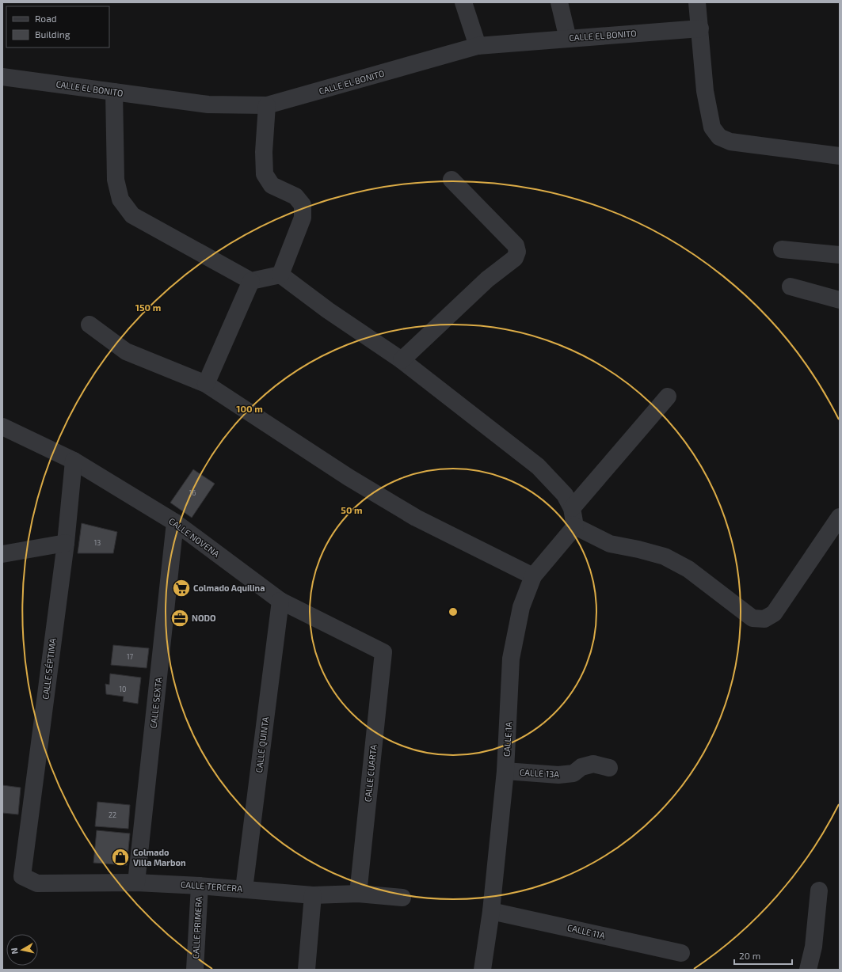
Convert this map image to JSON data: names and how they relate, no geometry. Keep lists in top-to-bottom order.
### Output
{
  "streets": {
    "street": [
      "CALLE EL BONITO",
      "CALLE NOVENA",
      "CALLE SÉPTIMA",
      "CALLE SEXTA",
      "CALLE 1A",
      "CALLE QUINTA",
      "CALLE CUARTA",
      "CALLE 13A",
      "CALLE TERCERA",
      "CALLE PRIMERA",
      "CALLE 11A"
    ]
  },
  "crossings": [
    ["CALLE NOVENA", "CALLE SÉPTIMA"],
    ["CALLE NOVENA", "CALLE SEXTA"],
    ["CALLE NOVENA", "CALLE QUINTA"],
    ["CALLE NOVENA", "CALLE CUARTA"],
    ["CALLE SÉPTIMA", "CALLE TERCERA"],
    ["CALLE SEXTA", "CALLE TERCERA"],
    ["CALLE 1A", "CALLE 13A"],
    ["CALLE 1A", "CALLE 11A"],
    ["CALLE QUINTA", "CALLE TERCERA"],
    ["CALLE CUARTA", "CALLE TERCERA"],
    ["CALLE TERCERA", "CALLE PRIMERA"]
  ],
  "places": {
    "supermarket": ["Colmado Aquilina"],
    "office": ["NODO"],
    "shop": ["Colmado Villa Marbon"]
  },
  "house_numbers": [
    "16",
    "13",
    "17",
    "10",
    "22"
  ],
  "legend": ["Road", "Building"],
  "scale_bar": "20 m",
  "north": "left",
  "rings": ["150 m", "100 m", "50 m"]
}
